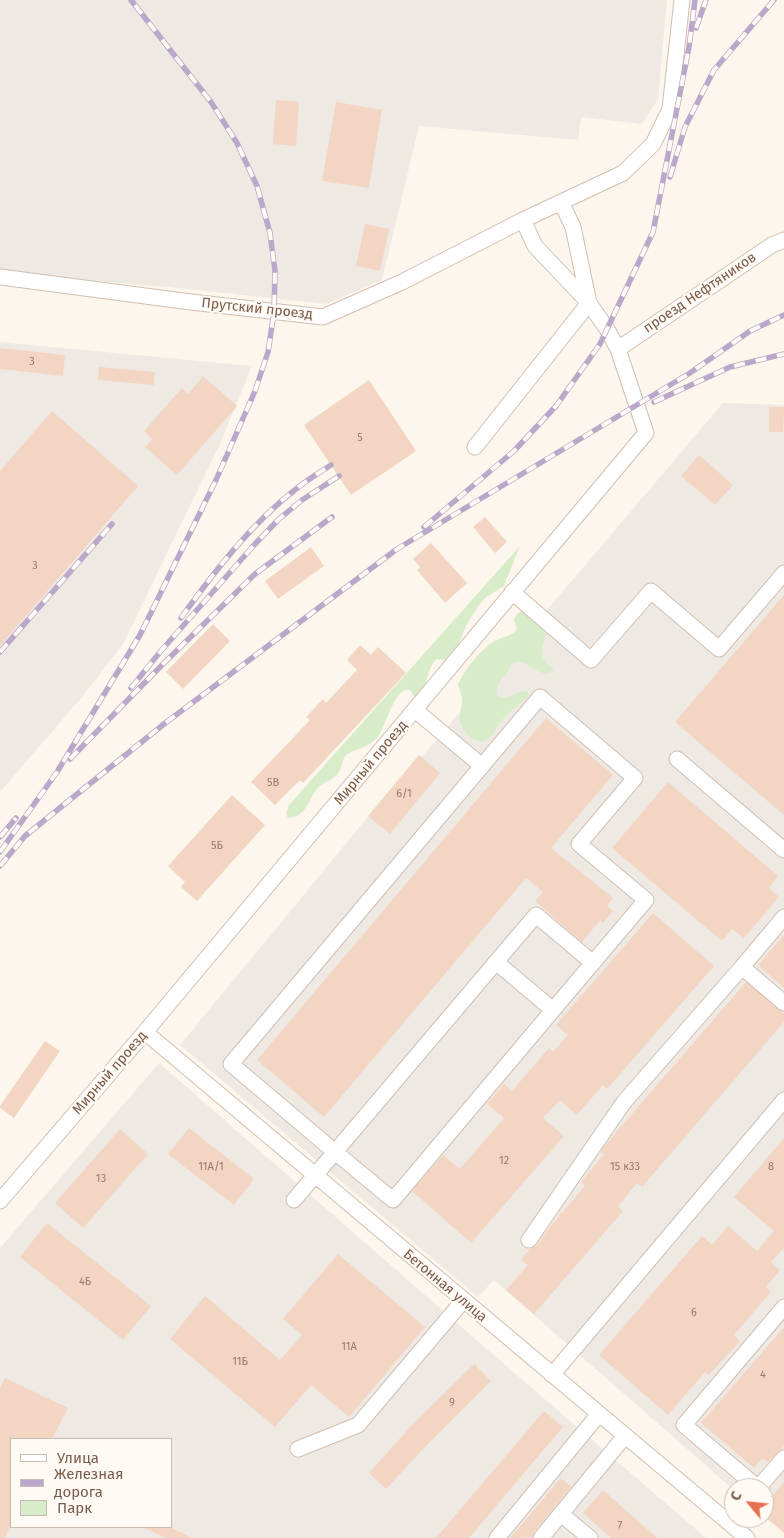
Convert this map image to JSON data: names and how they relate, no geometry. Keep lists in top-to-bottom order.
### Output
{
  "streets": {
    "street": [
      "проезд Нефтяников",
      "Прутский проезд",
      "Мирный проезд",
      "Бетонная улица"
    ]
  },
  "crossings": [
    ["проезд Нефтяников", "Мирный проезд"],
    ["Мирный проезд", "Бетонная улица"]
  ],
  "house_numbers": [
    "3",
    "5",
    "3",
    "5В",
    "6/1",
    "5Б",
    "12",
    "11А/1",
    "15 к33",
    "8",
    "13",
    "4Б",
    "6",
    "11А",
    "11Б",
    "4",
    "9",
    "7"
  ],
  "legend": ["Улица", "Железная дорога", "Парк"],
  "north": "top left"
}
